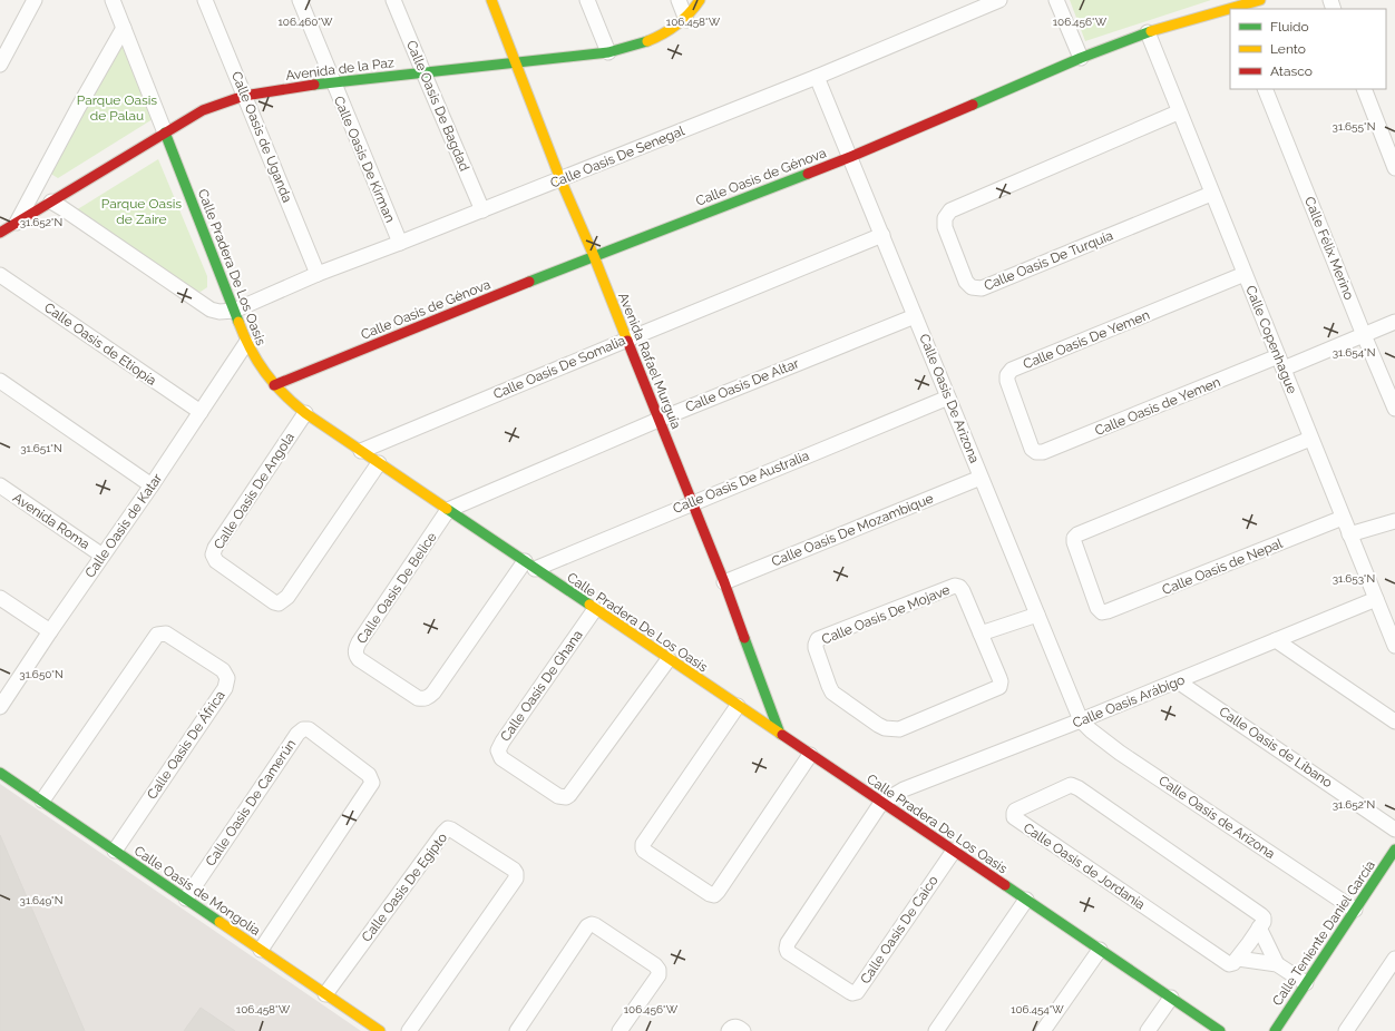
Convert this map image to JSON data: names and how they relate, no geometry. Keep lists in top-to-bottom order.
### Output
{
  "streets": {
    "street": [
      "Avenida de la Paz",
      "Calle Oasis De Bagdad",
      "Calle Oasis de Uganda",
      "Calle Oasis De Senegal",
      "Calle Oasis De Kirman",
      "Calle Oasis de Génova",
      "Calle Félix Merino",
      "Calle Oasis De Turquía",
      "Calle Pradera De Los Oasis",
      "Calle Oasis De Yemen",
      "Calle Copenhague",
      "Calle Oasis de Etiopía",
      "Avenida Rafael Murguía",
      "Calle Oasis De Somalia",
      "Calle Oasis De Altar",
      "Calle Oasis De Arizona",
      "Calle Oasis de Yemen",
      "Calle Oasis De Australia",
      "Calle Oasis De Angola",
      "Avenida Roma",
      "Calle Oasis de Katar",
      "Calle Oasis De Mozambique",
      "Calle Oasis de Nepal",
      "Calle Oasis De Belice",
      "Calle Oasis De Mojave",
      "Calle Oasis De Ghana",
      "Calle Oasis Arábigo",
      "Calle Oasis De África",
      "Calle Oasis de Líbano",
      "Calle Oasis De Camerún",
      "Calle Oasis de Arizona",
      "Calle Oasis de Jordania",
      "Calle Oasis De Egipto",
      "Calle Oasis de Mongolia",
      "Calle Oasis De Caico",
      "Calle Teniente Daniel García"
    ]
  },
  "crossings": [
    ["Avenida de la Paz", "Calle Oasis De Bagdad"],
    ["Avenida de la Paz", "Calle Oasis de Uganda"],
    ["Avenida de la Paz", "Calle Oasis De Kirman"],
    ["Avenida de la Paz", "Calle Pradera De Los Oasis"],
    ["Avenida de la Paz", "Avenida Rafael Murguía"],
    ["Calle Oasis De Bagdad", "Calle Oasis De Senegal"],
    ["Calle Oasis de Uganda", "Calle Oasis De Senegal"],
    ["Calle Oasis De Senegal", "Calle Oasis De Kirman"],
    ["Calle Oasis De Senegal", "Calle Pradera De Los Oasis"],
    ["Calle Oasis De Senegal", "Avenida Rafael Murguía"],
    ["Calle Oasis De Senegal", "Calle Oasis De Arizona"],
    ["Calle Oasis de Génova", "Calle Pradera De Los Oasis"],
    ["Calle Oasis de Génova", "Calle Copenhague"],
    ["Calle Oasis de Génova", "Avenida Rafael Murguía"],
    ["Calle Oasis de Génova", "Calle Oasis De Arizona"],
    ["Calle Félix Merino", "Calle Oasis de Yemen"],
    ["Calle Oasis De Turquía", "Calle Copenhague"],
    ["Calle Pradera De Los Oasis", "Avenida Rafael Murguía"],
    ["Calle Pradera De Los Oasis", "Calle Oasis De Somalia"],
    ["Calle Pradera De Los Oasis", "Calle Oasis De Altar"],
    ["Calle Pradera De Los Oasis", "Calle Oasis De Australia"],
    ["Calle Pradera De Los Oasis", "Calle Oasis De Angola"],
    ["Calle Pradera De Los Oasis", "Calle Oasis de Katar"],
    ["Calle Pradera De Los Oasis", "Calle Oasis De Belice"],
    ["Calle Pradera De Los Oasis", "Calle Oasis De Ghana"],
    ["Calle Pradera De Los Oasis", "Calle Oasis Arábigo"],
    ["Calle Pradera De Los Oasis", "Calle Oasis De Caico"],
    ["Calle Oasis De Yemen", "Calle Copenhague"],
    ["Calle Oasis De Yemen", "Calle Oasis de Yemen"],
    ["Calle Copenhague", "Calle Oasis de Yemen"],
    ["Calle Copenhague", "Calle Oasis de Nepal"],
    ["Calle Copenhague", "Calle Oasis Arábigo"],
    ["Calle Oasis de Etiopía", "Calle Oasis de Katar"],
    ["Avenida Rafael Murguía", "Calle Oasis De Somalia"],
    ["Avenida Rafael Murguía", "Calle Oasis De Altar"],
    ["Avenida Rafael Murguía", "Calle Oasis De Australia"],
    ["Avenida Rafael Murguía", "Calle Oasis De Mozambique"],
    ["Calle Oasis De Somalia", "Calle Oasis De Arizona"],
    ["Calle Oasis De Altar", "Calle Oasis De Arizona"],
    ["Calle Oasis De Altar", "Calle Oasis De Belice"],
    ["Calle Oasis De Arizona", "Calle Oasis De Australia"],
    ["Calle Oasis De Arizona", "Calle Oasis De Mozambique"],
    ["Calle Oasis De Arizona", "Calle Oasis Arábigo"],
    ["Calle Oasis De Arizona", "Calle Oasis de Arizona"],
    ["Calle Oasis De Australia", "Calle Oasis De Belice"],
    ["Avenida Roma", "Calle Oasis de Katar"],
    ["Calle Oasis Arábigo", "Calle Oasis de Líbano"],
    ["Calle Oasis Arábigo", "Calle Oasis de Arizona"],
    ["Calle Oasis Arábigo", "Calle Oasis De Caico"],
    ["Calle Oasis De África", "Calle Oasis de Mongolia"],
    ["Calle Oasis De Camerún", "Calle Oasis de Mongolia"],
    ["Calle Oasis de Arizona", "Calle Teniente Daniel García"],
    ["Calle Oasis de Jordania", "Calle Teniente Daniel García"],
    ["Calle Oasis De Egipto", "Calle Oasis de Mongolia"]
  ],
  "parks": ["Parque Oasis de Palau", "Parque Oasis de Zaire"],
  "legend": ["Fluido", "Lento", "Atasco"],
  "coordinates": [
    "106.460°W",
    "106.458°W",
    "106.456°W",
    "31.655°N",
    "31.652°N",
    "31.654°N",
    "31.651°N",
    "31.653°N",
    "31.650°N",
    "31.649°N",
    "106.454°W"
  ]
}
